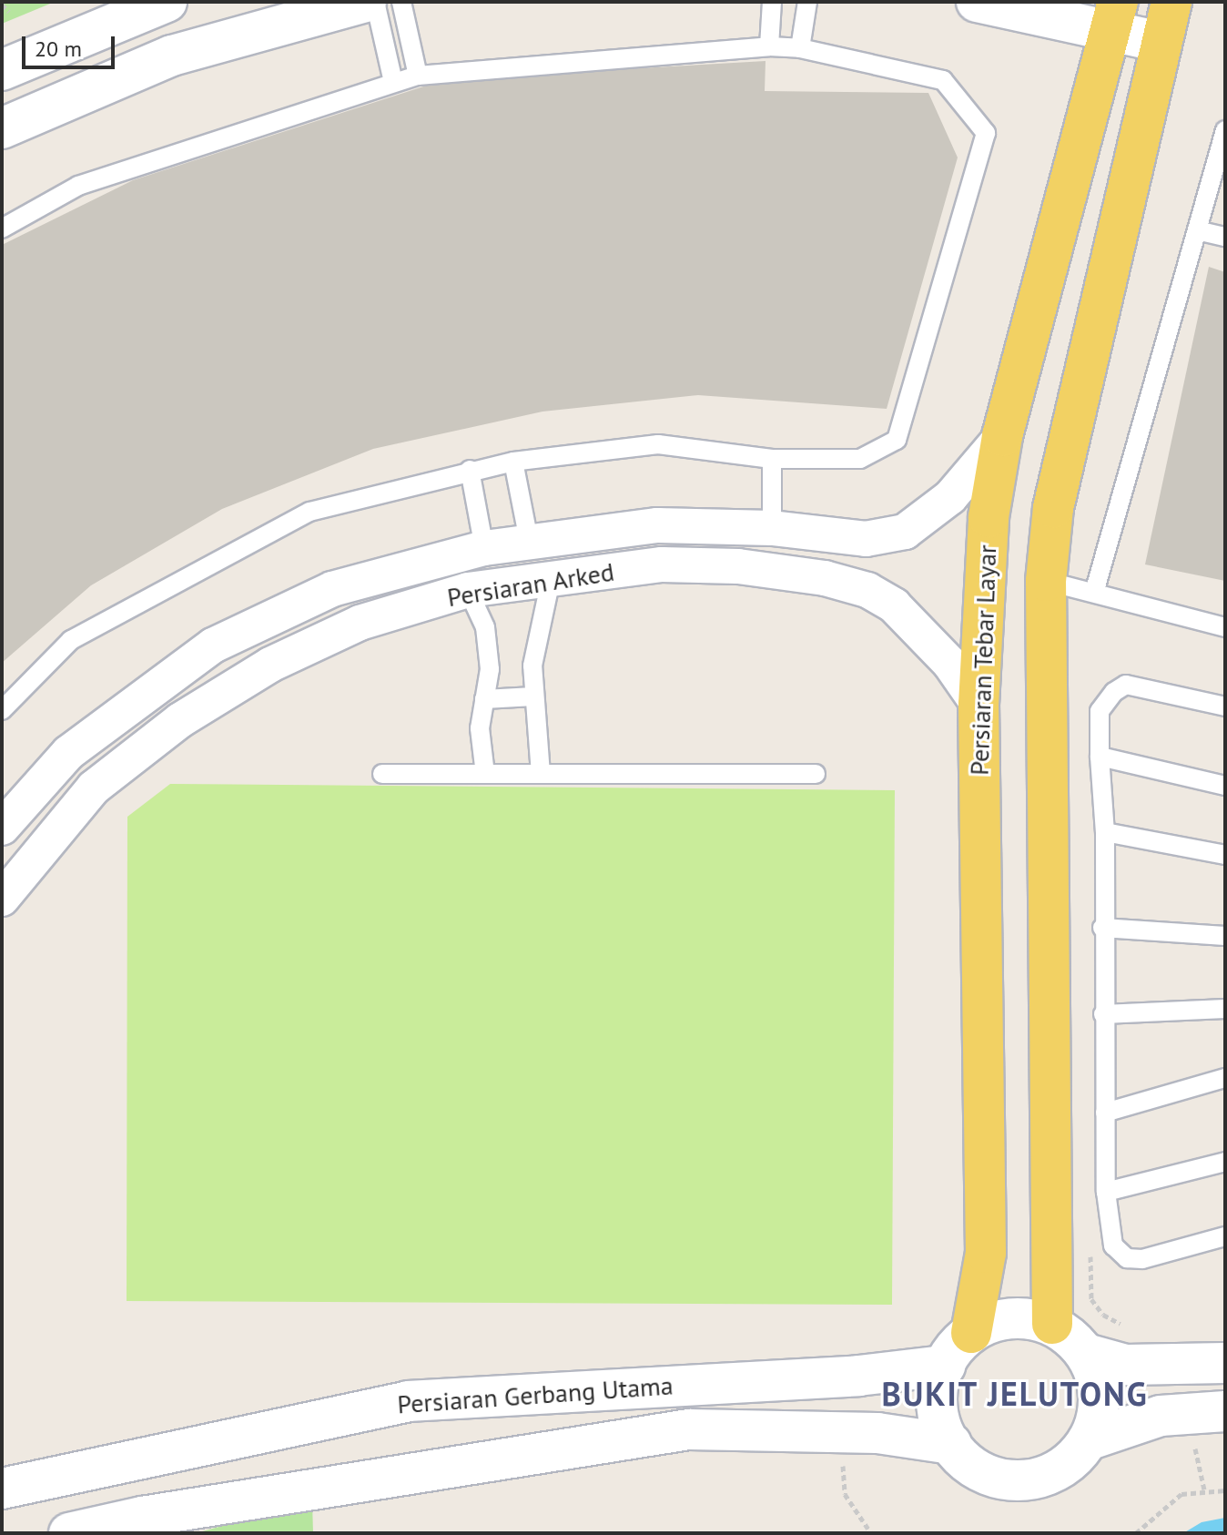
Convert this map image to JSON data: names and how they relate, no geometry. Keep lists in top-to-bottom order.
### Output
{
  "streets": {
    "main road": ["Persiaran Tebar Layar", "Persiaran Gerbang Utama"],
    "street": ["Persiaran Arked"]
  },
  "crossings": [
    ["Persiaran Arked", "Persiaran Tebar Layar"],
    ["Persiaran Tebar Layar", "Persiaran Gerbang Utama"]
  ],
  "districts": ["BUKIT JELUTONG"],
  "scale_bar": "20 m"
}
